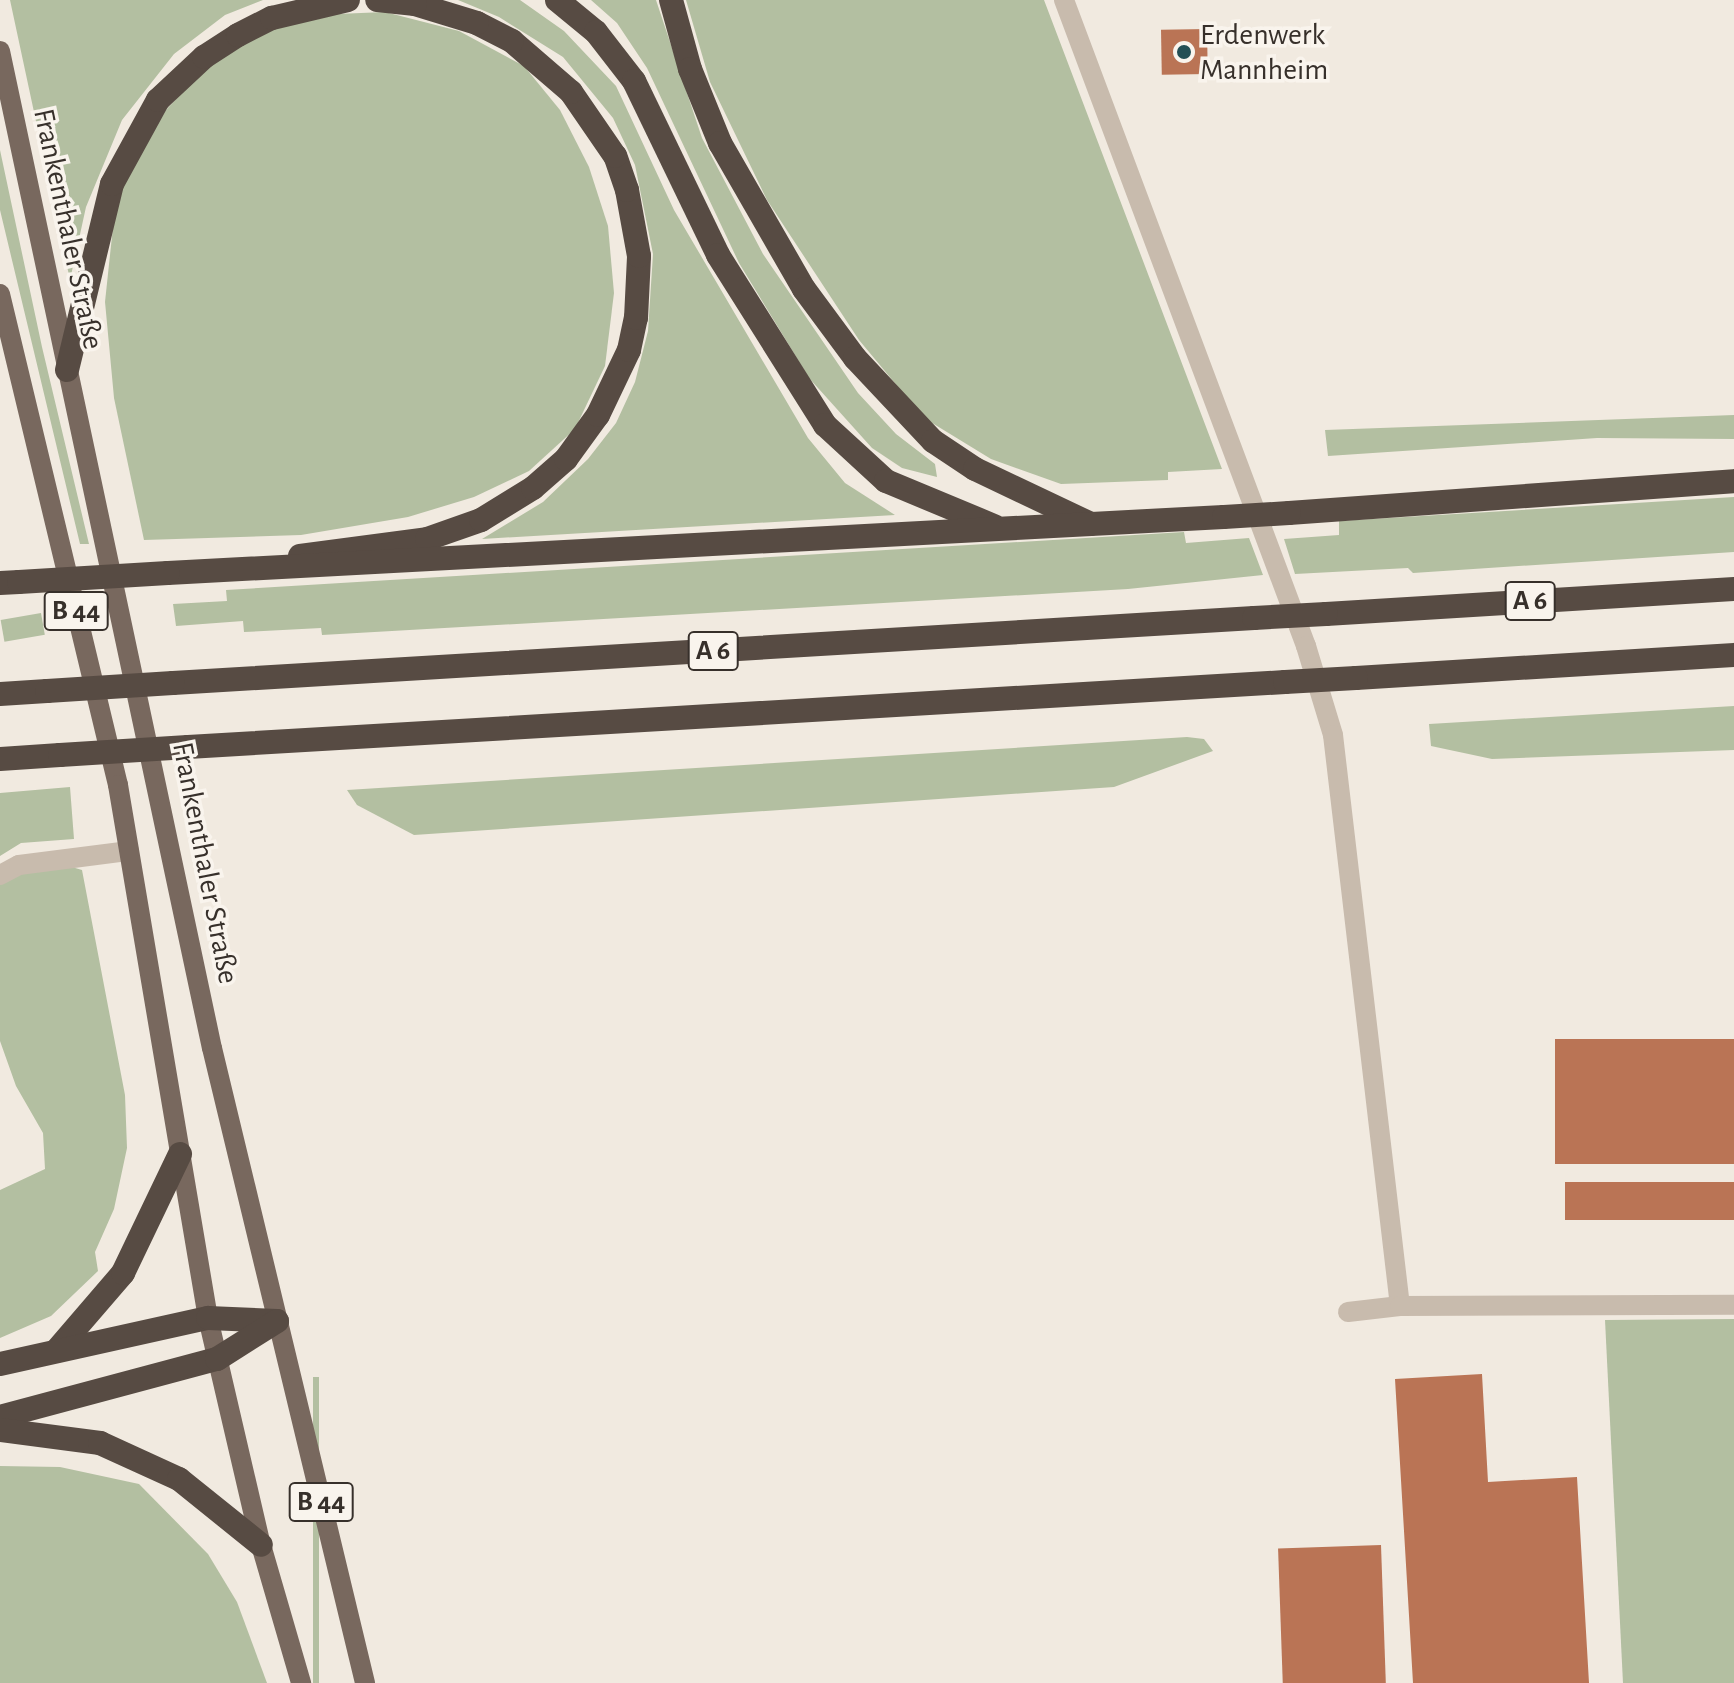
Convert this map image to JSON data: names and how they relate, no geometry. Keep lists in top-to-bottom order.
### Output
{
  "streets": {
    "highway": ["A 6"],
    "main road": ["Frankenthaler Straße", "B 44"]
  },
  "places": ["Erdenwerk Mannheim"]
}
